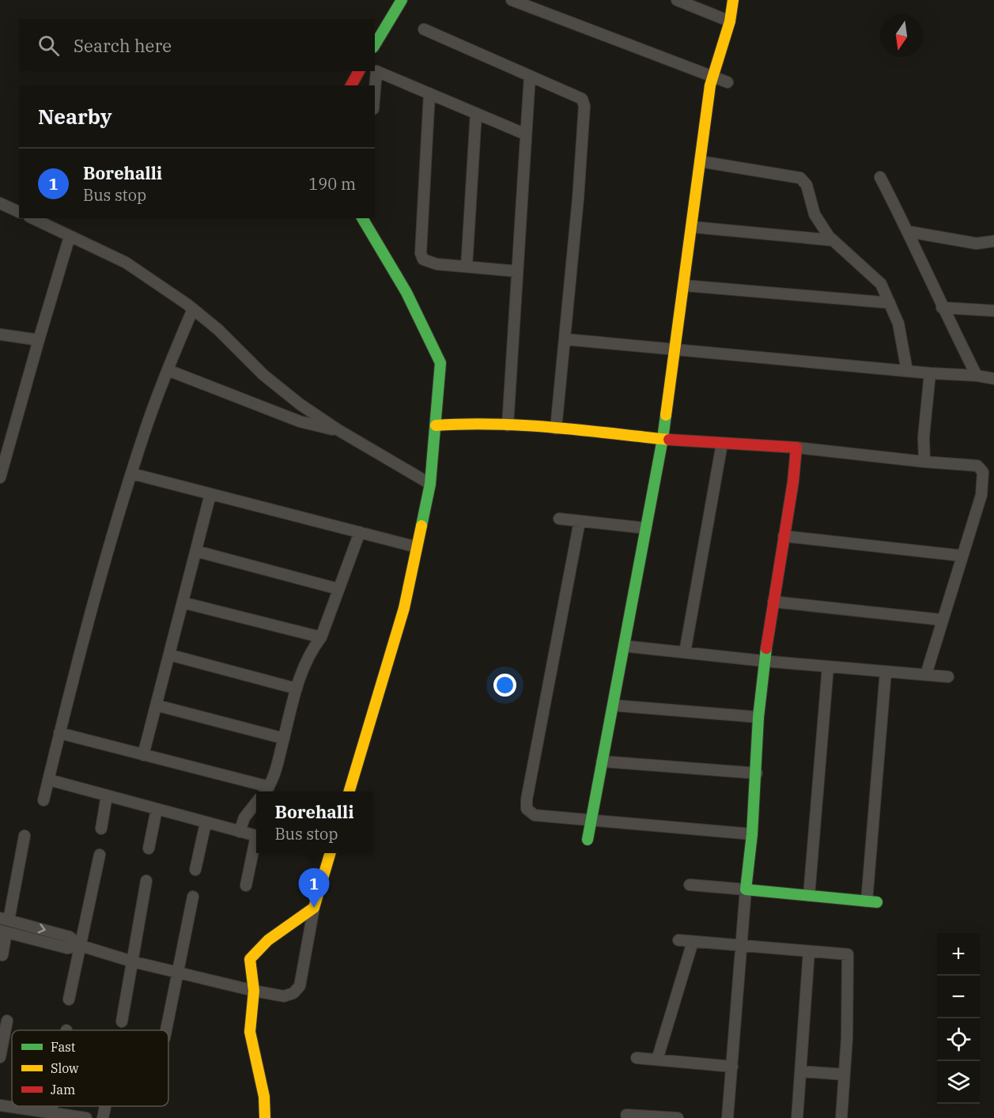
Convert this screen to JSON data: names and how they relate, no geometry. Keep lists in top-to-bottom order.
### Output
{
  "legend": ["Fast", "Slow", "Jam"],
  "north": "bottom",
  "page": {
    "search": "Search here",
    "heading": "Nearby",
    "list": [
      {
        "mark": "1",
        "name": "Borehalli",
        "note": "Bus stop",
        "value": "190 m"
      }
    ],
    "popup": ["Borehalli", "Bus stop"],
    "pins": "1",
    "map_buttons": ["+", "−"]
  }
}
